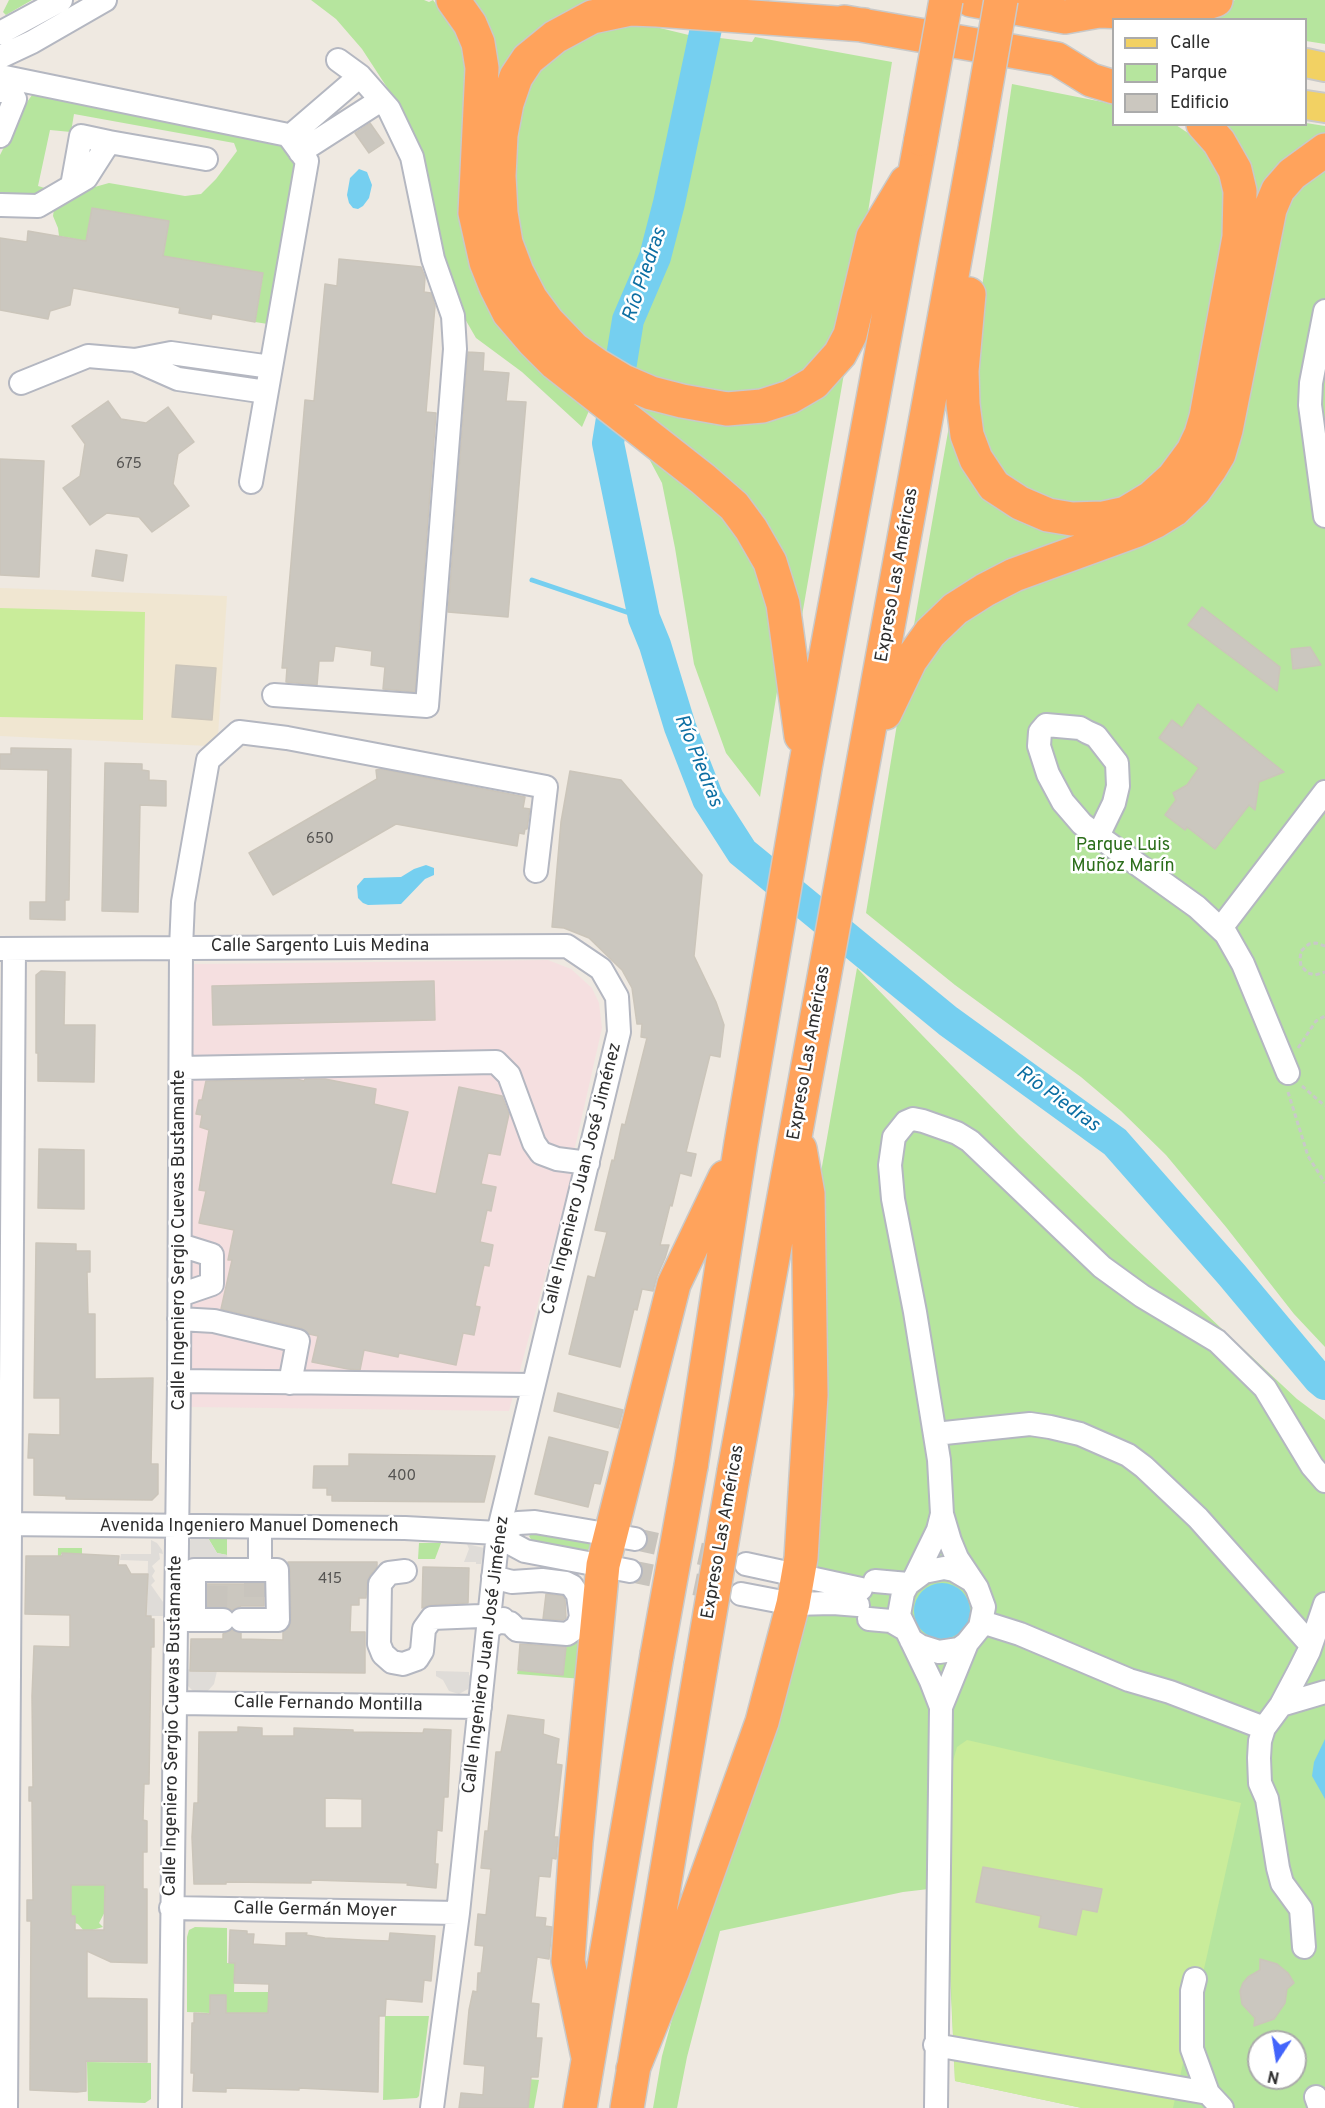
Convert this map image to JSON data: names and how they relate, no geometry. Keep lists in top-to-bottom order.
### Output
{
  "streets": {
    "highway": ["Expreso Las Américas"],
    "street": [
      "Calle Sargento Luis Medina",
      "Calle Ingeniero Juan José Jiménez",
      "Calle Ingeniero Sergio Cuevas Bustamante",
      "Avenida Ingeniero Manuel Domenech",
      "Calle Fernando Montilla",
      "Calle Germán Moyer"
    ]
  },
  "crossings": [
    ["Calle Sargento Luis Medina", "Calle Ingeniero Juan José Jiménez"],
    ["Calle Sargento Luis Medina", "Calle Ingeniero Sergio Cuevas Bustamante"],
    ["Calle Ingeniero Juan José Jiménez", "Avenida Ingeniero Manuel Domenech"],
    ["Calle Ingeniero Juan José Jiménez", "Calle Fernando Montilla"],
    ["Calle Ingeniero Juan José Jiménez", "Calle Germán Moyer"],
    ["Calle Ingeniero Sergio Cuevas Bustamante", "Avenida Ingeniero Manuel Domenech"],
    ["Calle Ingeniero Sergio Cuevas Bustamante", "Calle Fernando Montilla"],
    ["Calle Ingeniero Sergio Cuevas Bustamante", "Calle Germán Moyer"]
  ],
  "water": ["Río Piedras"],
  "parks": ["Parque Luis Muñoz Marín"],
  "house_numbers": [
    "675",
    "650",
    "400",
    "415"
  ],
  "legend": ["Calle", "Parque", "Edificio"],
  "north": "bottom"
}
